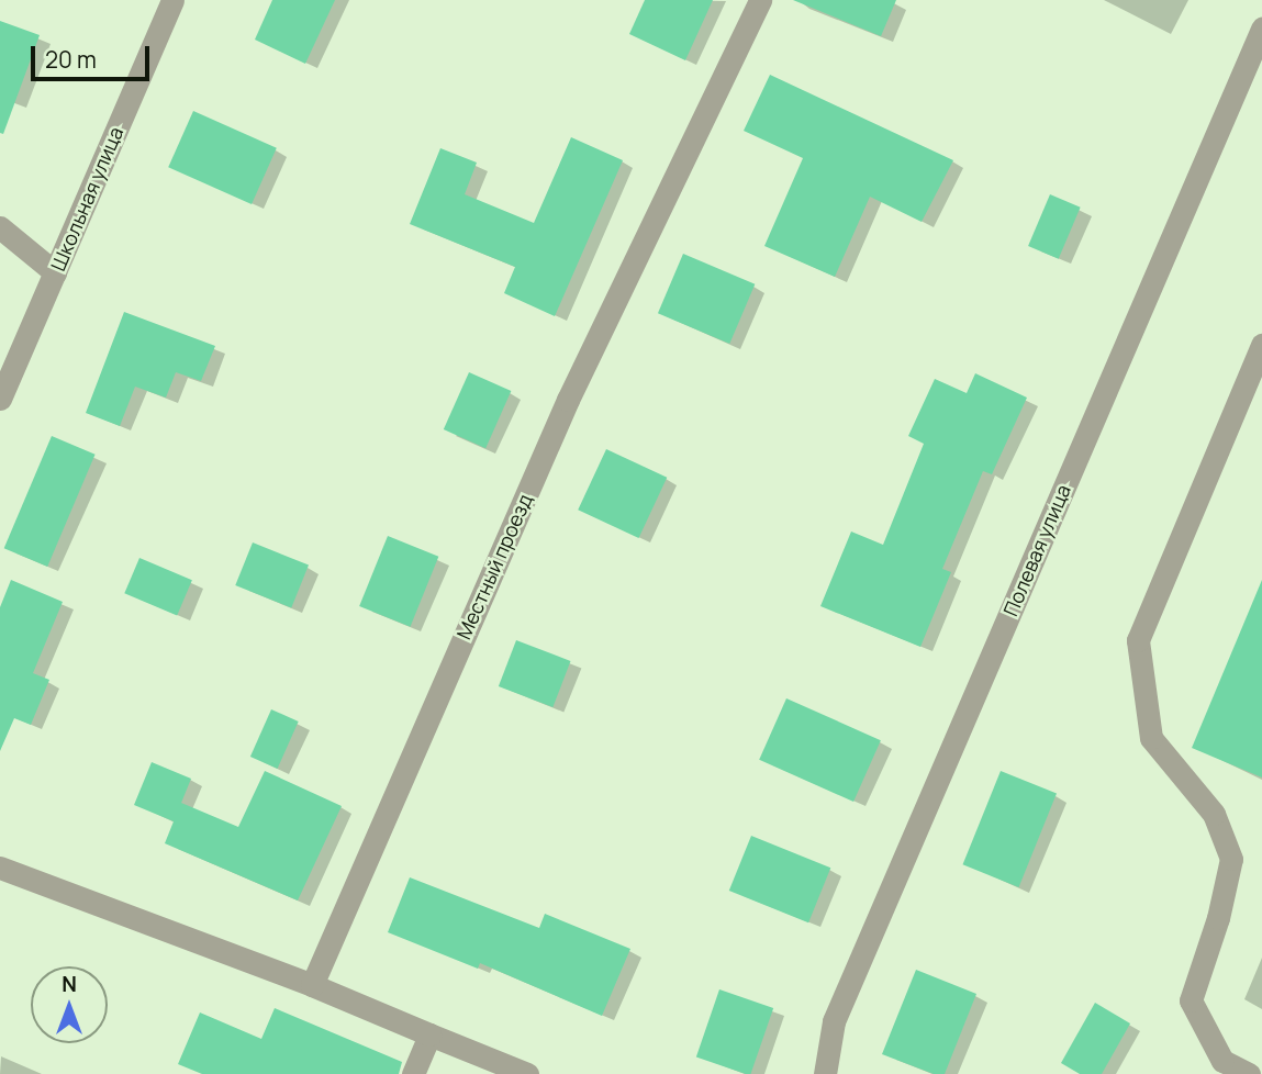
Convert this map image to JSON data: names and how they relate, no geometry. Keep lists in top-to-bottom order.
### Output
{
  "streets": {
    "street": ["Школьная улица", "Полевая улица", "Местный проезд"]
  },
  "scale_bar": "20 m",
  "north": "top"
}
